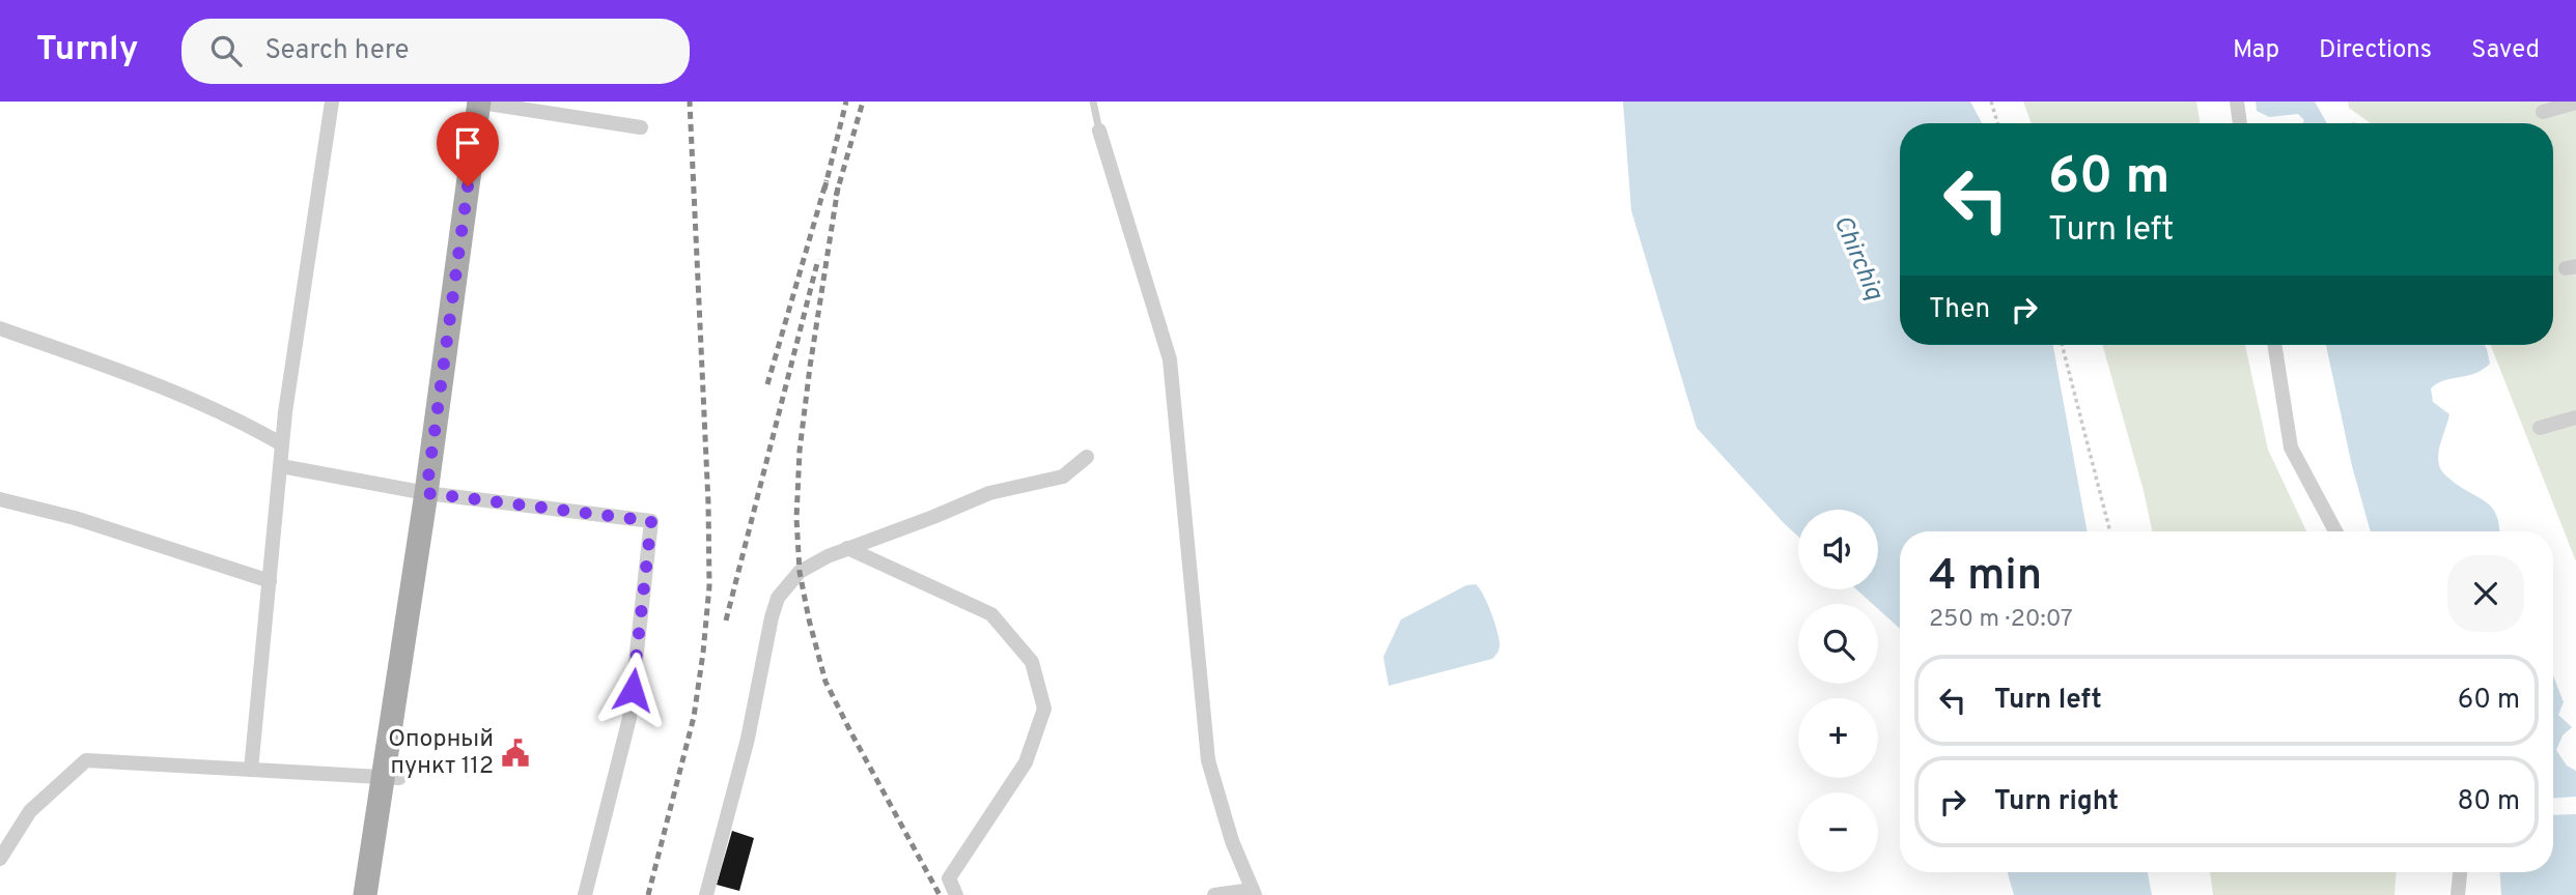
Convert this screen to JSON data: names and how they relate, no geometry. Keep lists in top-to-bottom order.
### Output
{
  "water": ["Chirchiq"],
  "places": {
    "public building": ["Опорный пункт 112"]
  },
  "page": {
    "header": "Turnly",
    "search": "Search here",
    "nav": ["Map", "Directions", "Saved"],
    "turn": ["60 m", "Turn left"],
    "then": "Then",
    "map_buttons": ["+", "−"],
    "heading": ["4 min", "250 m · 20:07"],
    "list": [
      {
        "name": "Turn left",
        "value": "60 m"
      },
      {
        "name": "Turn right",
        "value": "80 m"
      }
    ]
  }
}
